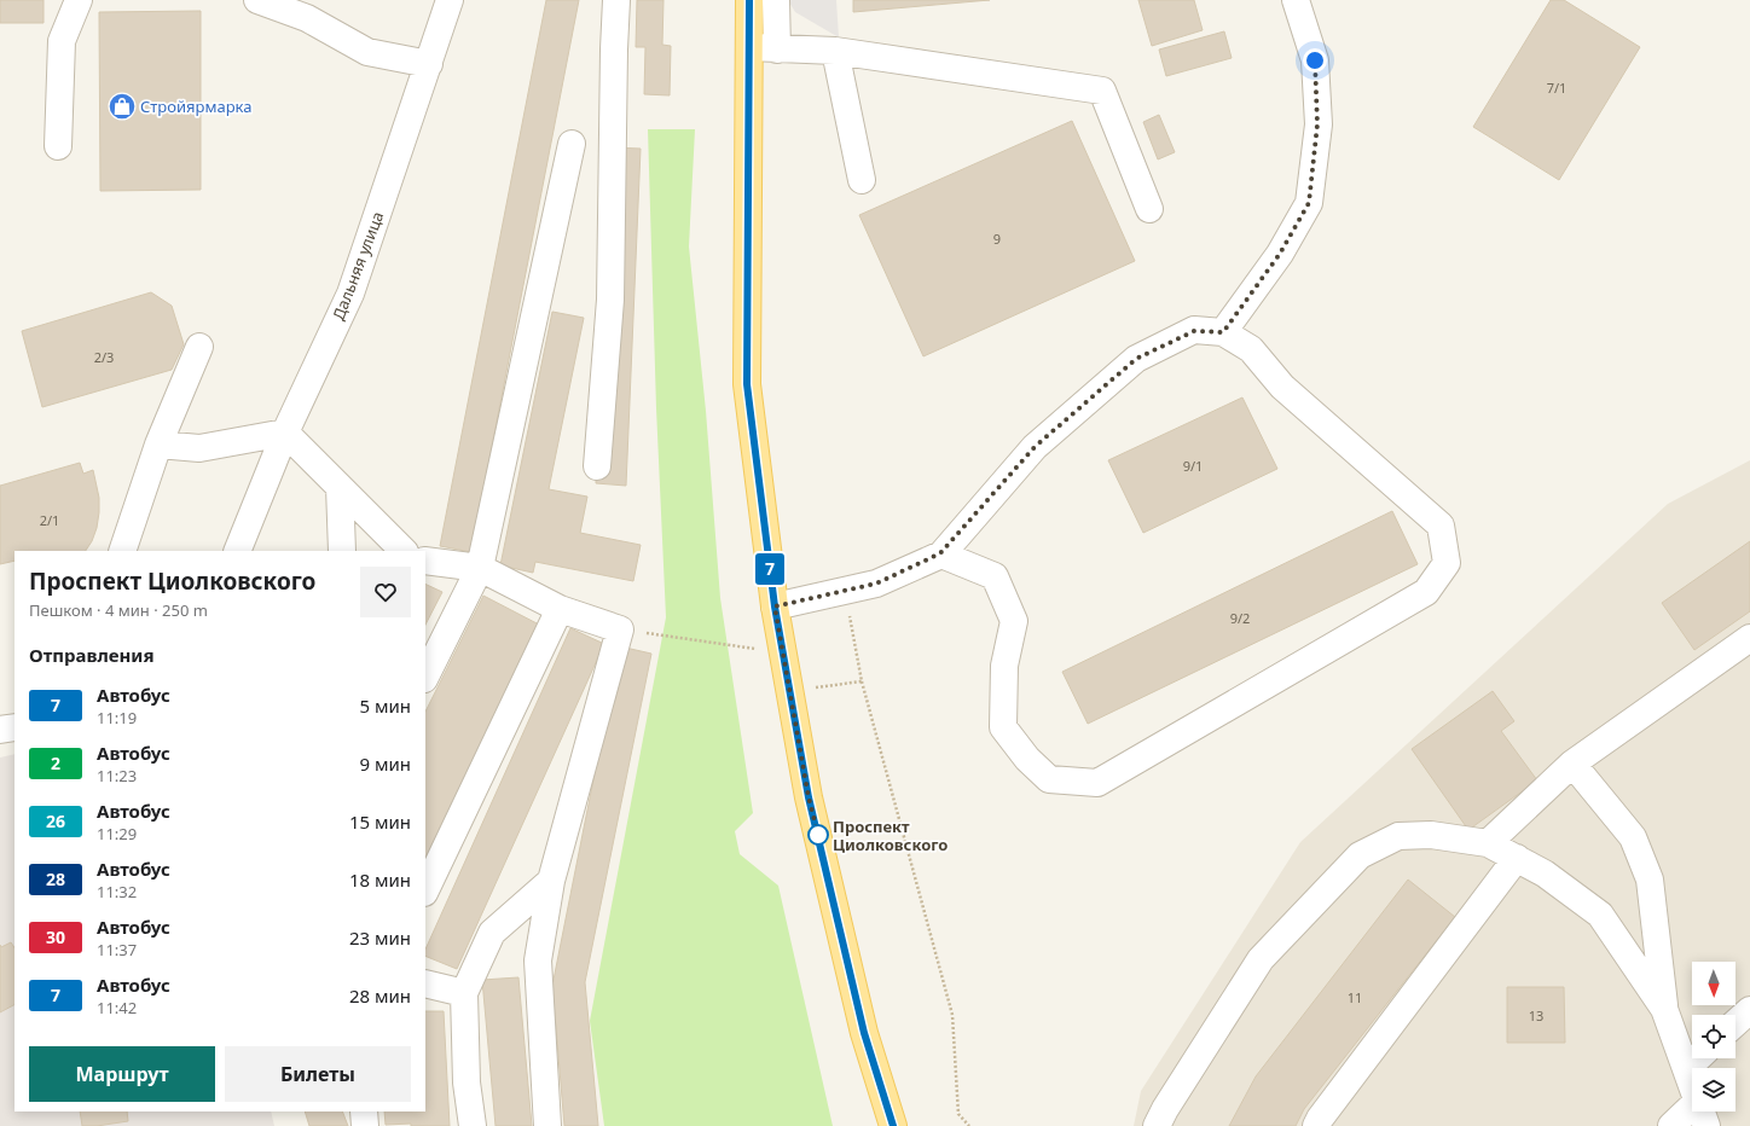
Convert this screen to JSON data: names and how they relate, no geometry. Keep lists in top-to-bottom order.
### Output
{
  "streets": {
    "street": ["Дальняя улица"]
  },
  "places": {
    "shop": ["Стройярмарка"],
    "other": ["Проспект Циолковского"]
  },
  "lines": ["bus line 7"],
  "house_numbers": [
    "7/1",
    "9",
    "2/3",
    "9/1",
    "2/1",
    "9/2",
    "11",
    "13"
  ],
  "north": "bottom",
  "page": {
    "on_map": "7",
    "heading": [
      ["Проспект Циолковского", "Пешком · 4 мин · 250 m"],
      "Отправления"
    ],
    "list": [
      {
        "mark": "7",
        "name": "Автобус",
        "note": "11:19",
        "value": "5 мин"
      },
      {
        "mark": "2",
        "name": "Автобус",
        "note": "11:23",
        "value": "9 мин"
      },
      {
        "mark": "26",
        "name": "Автобус",
        "note": "11:29",
        "value": "15 мин"
      },
      {
        "mark": "28",
        "name": "Автобус",
        "note": "11:32",
        "value": "18 мин"
      },
      {
        "mark": "30",
        "name": "Автобус",
        "note": "11:37",
        "value": "23 мин"
      },
      {
        "mark": "7",
        "name": "Автобус",
        "note": "11:42",
        "value": "28 мин"
      }
    ],
    "buttons": ["Маршрут", "Билеты"]
  }
}
